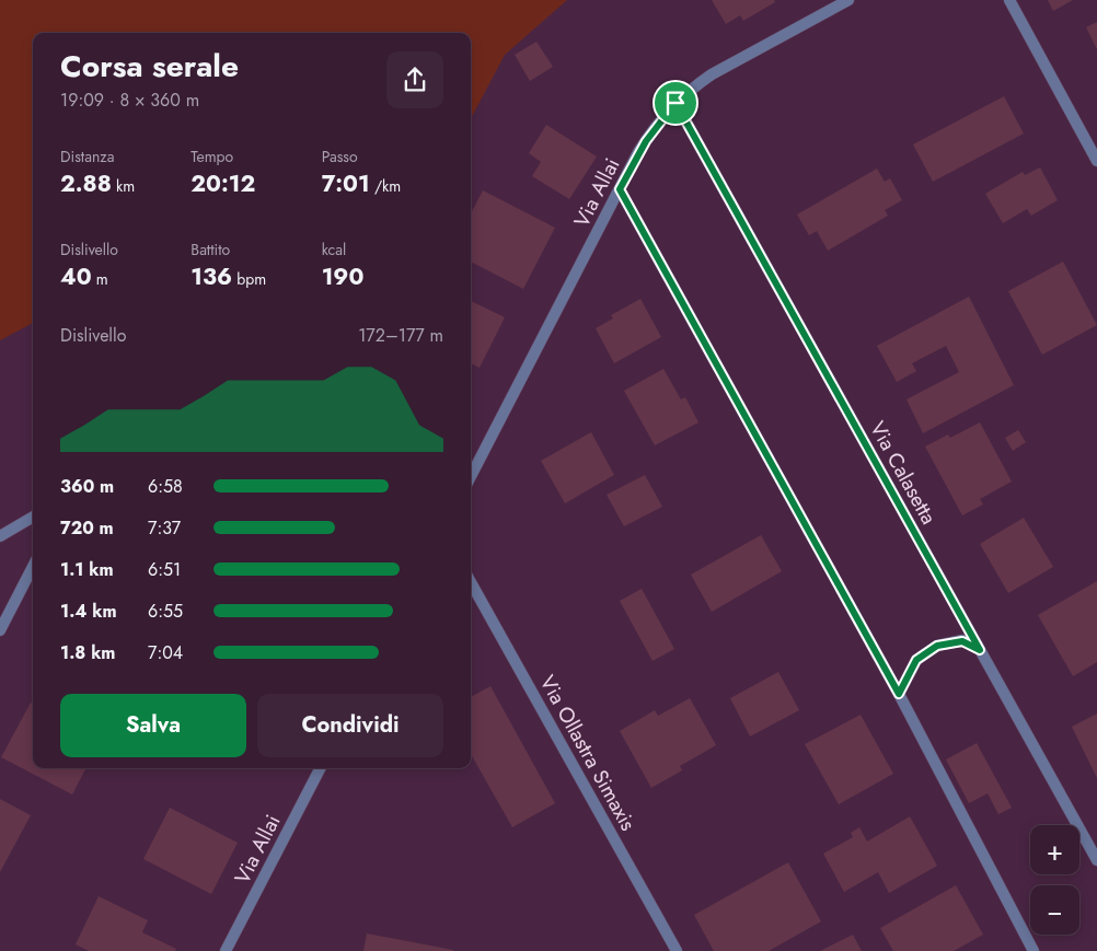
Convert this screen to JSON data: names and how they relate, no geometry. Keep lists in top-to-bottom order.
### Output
{
  "streets": {
    "street": ["Via Allai", "Via Calasetta", "Via Ollastra Simaxis"]
  },
  "crossings": [
    ["Via Allai", "Via Calasetta"]
  ],
  "page": {
    "heading": ["Corsa serale", "19:09 · 8 × 360 m"],
    "stats": [
      ["Distanza", "2.88 km"],
      ["Tempo", "20:12"],
      ["Passo", "7:01 /km"],
      ["Dislivello", "40 m"],
      ["Battito", "136 bpm"],
      ["kcal", "190"]
    ],
    "chart": ["Dislivello", "172–177 m"],
    "list": [
      {
        "name": "360 m",
        "note": "6:58"
      },
      {
        "name": "720 m",
        "note": "7:37"
      },
      {
        "name": "1.1 km",
        "note": "6:51"
      },
      {
        "name": "1.4 km",
        "note": "6:55"
      },
      {
        "name": "1.8 km",
        "note": "7:04"
      }
    ],
    "buttons": ["Salva", "Condividi"],
    "map_buttons": ["+", "−"]
  }
}
